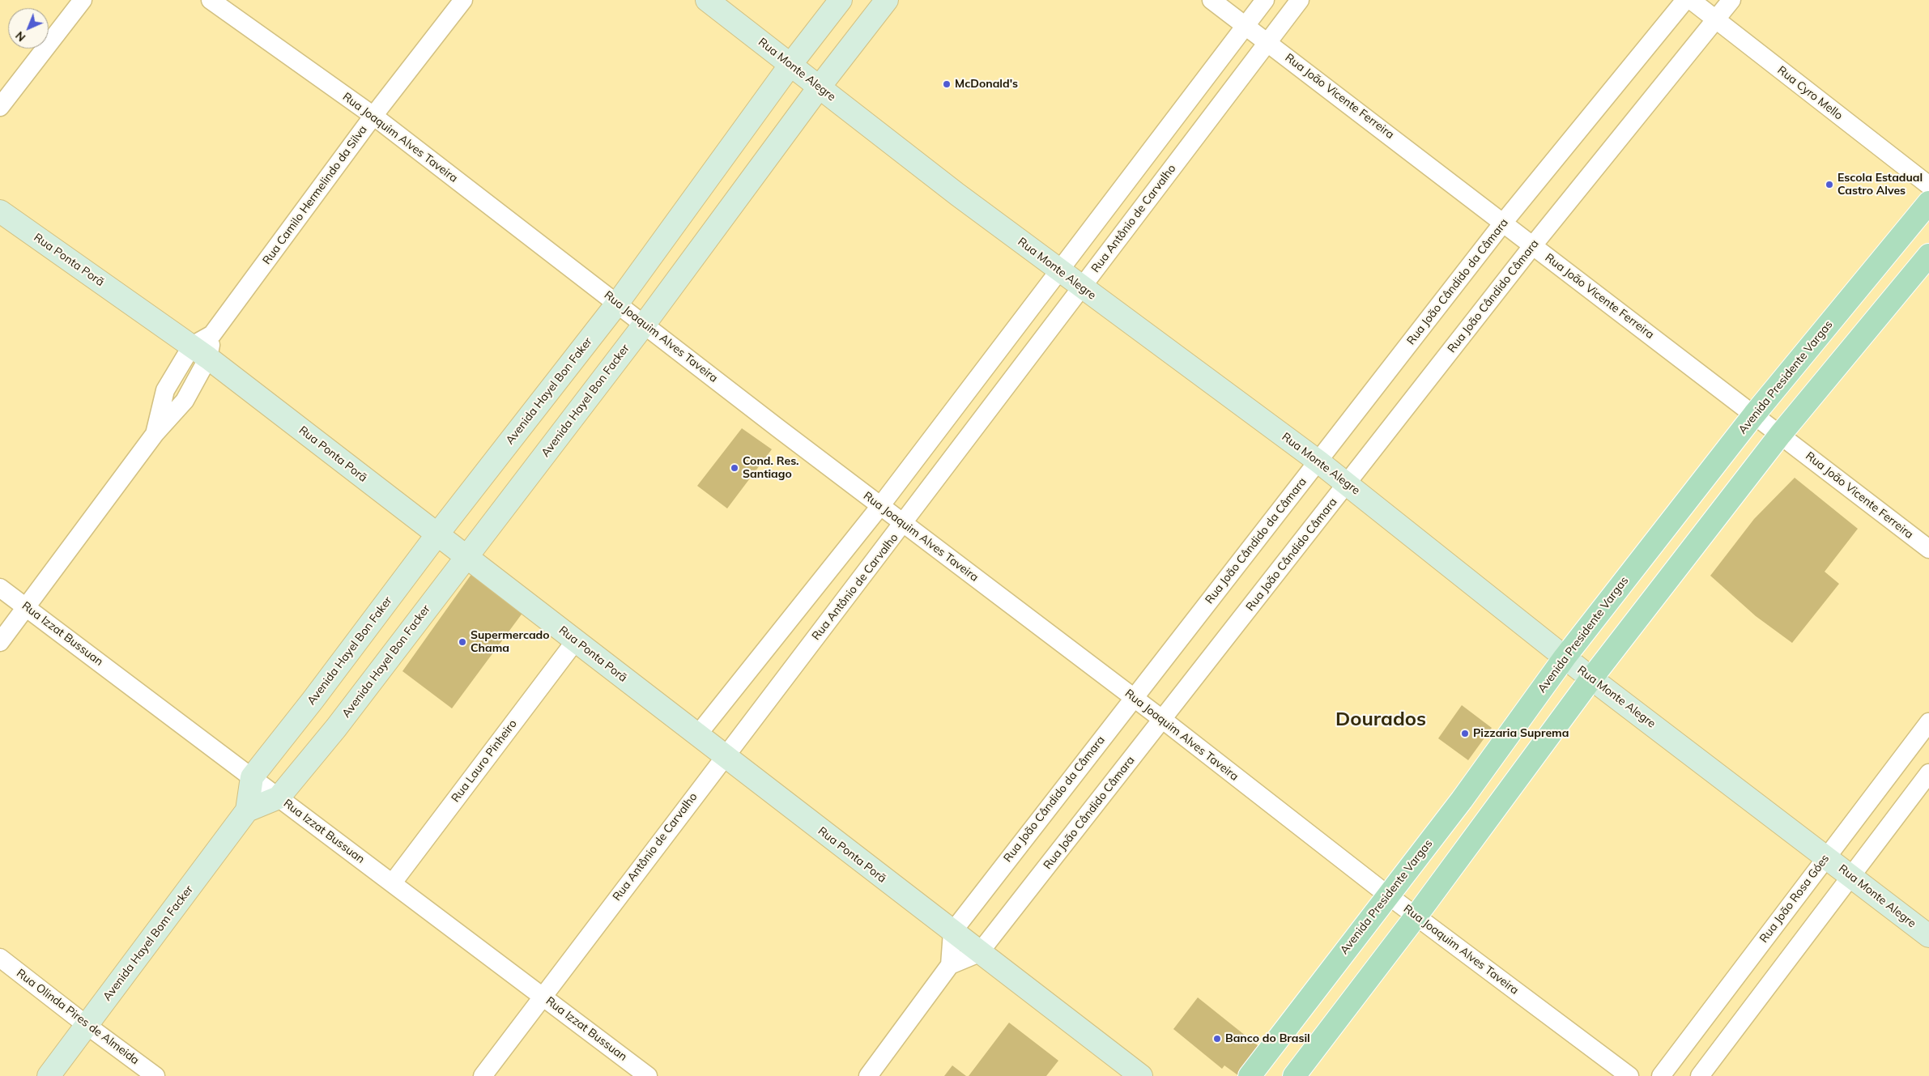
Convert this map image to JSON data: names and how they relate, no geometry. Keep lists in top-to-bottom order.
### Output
{
  "streets": {
    "main road": ["Avenida Presidente Vargas"],
    "street": [
      "Rua Monte Alegre",
      "Rua Cyro Mello",
      "Rua João Vicente Ferreira",
      "Rua Joaquim Alves Taveira",
      "Rua Camilo Hermelindo da Silva",
      "Rua Antônio de Carvalho",
      "Rua Ponta Porã",
      "Rua João Cândido da Câmara",
      "Rua João Cândido Câmara",
      "Avenida Hayel Bon Faker",
      "Avenida Hayel Bon Facker",
      "Rua Izzat Bussuan",
      "Rua Lauro Pinheiro",
      "Rua João Rosa Góes",
      "Avenida Hayel Bom Facker",
      "Rua Olinda Pires de Almeida"
    ]
  },
  "crossings": [
    ["Rua Monte Alegre", "Rua Antônio de Carvalho"],
    ["Rua Monte Alegre", "Rua João Cândido da Câmara"],
    ["Rua Monte Alegre", "Rua João Cândido Câmara"],
    ["Rua Monte Alegre", "Avenida Presidente Vargas"],
    ["Rua Monte Alegre", "Avenida Hayel Bon Faker"],
    ["Rua Monte Alegre", "Avenida Hayel Bon Facker"],
    ["Rua Monte Alegre", "Rua João Rosa Góes"],
    ["Rua Cyro Mello", "Rua João Cândido Câmara"],
    ["Rua João Vicente Ferreira", "Rua Antônio de Carvalho"],
    ["Rua João Vicente Ferreira", "Rua João Cândido da Câmara"],
    ["Rua João Vicente Ferreira", "Rua João Cândido Câmara"],
    ["Rua João Vicente Ferreira", "Avenida Presidente Vargas"],
    ["Rua Joaquim Alves Taveira", "Rua Camilo Hermelindo da Silva"],
    ["Rua Joaquim Alves Taveira", "Rua Antônio de Carvalho"],
    ["Rua Joaquim Alves Taveira", "Rua João Cândido da Câmara"],
    ["Rua Joaquim Alves Taveira", "Rua João Cândido Câmara"],
    ["Rua Joaquim Alves Taveira", "Avenida Presidente Vargas"],
    ["Rua Joaquim Alves Taveira", "Avenida Hayel Bon Faker"],
    ["Rua Joaquim Alves Taveira", "Avenida Hayel Bon Facker"],
    ["Rua Camilo Hermelindo da Silva", "Rua Ponta Porã"],
    ["Rua Camilo Hermelindo da Silva", "Rua Izzat Bussuan"],
    ["Rua Antônio de Carvalho", "Rua Ponta Porã"],
    ["Rua Antônio de Carvalho", "Rua Izzat Bussuan"],
    ["Rua Ponta Porã", "Rua João Cândido da Câmara"],
    ["Rua Ponta Porã", "Rua João Cândido Câmara"],
    ["Rua Ponta Porã", "Avenida Hayel Bon Faker"],
    ["Rua Ponta Porã", "Avenida Hayel Bon Facker"],
    ["Rua Ponta Porã", "Rua Lauro Pinheiro"],
    ["Avenida Hayel Bon Faker", "Rua Izzat Bussuan"],
    ["Avenida Hayel Bon Faker", "Avenida Hayel Bom Facker"],
    ["Avenida Hayel Bon Facker", "Rua Izzat Bussuan"],
    ["Rua Izzat Bussuan", "Rua Lauro Pinheiro"],
    ["Rua Izzat Bussuan", "Avenida Hayel Bom Facker"],
    ["Avenida Hayel Bom Facker", "Rua Olinda Pires de Almeida"]
  ],
  "districts": ["Dourados"],
  "places": [
    "McDonald's",
    "Escola Estadual Castro Alves",
    "Cond. Res. Santiago",
    "Supermercado Chama",
    "Pizzaria Suprema",
    "Banco do Brasil"
  ],
  "north": "bottom left"
}
